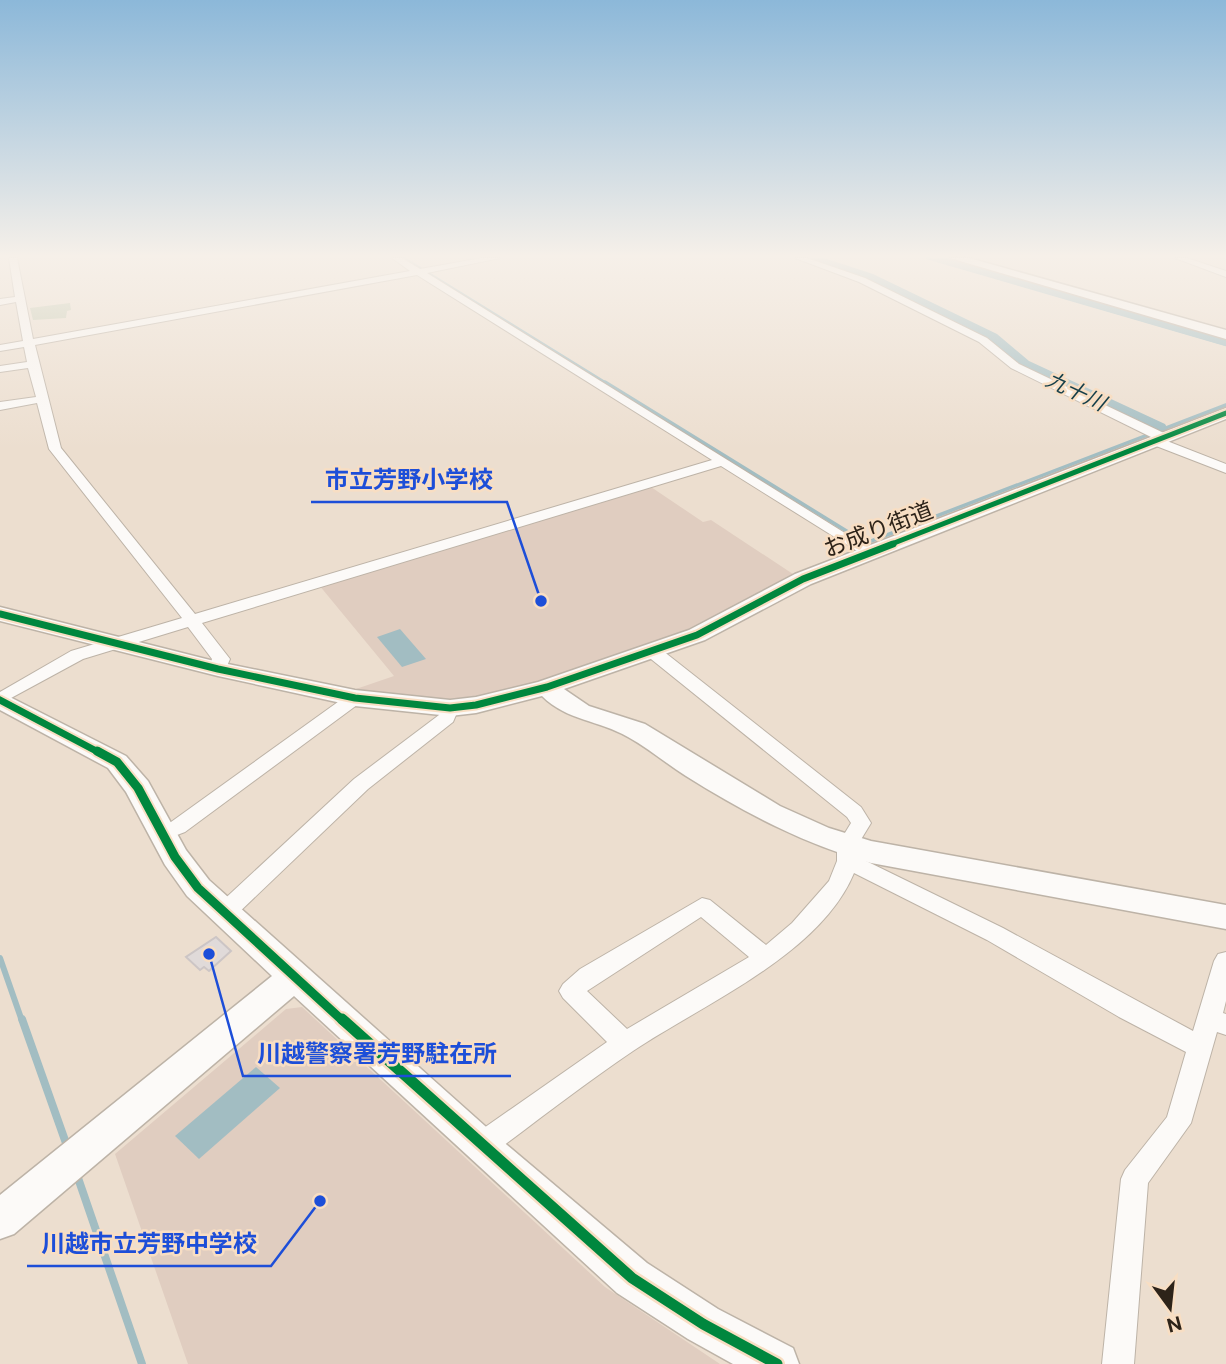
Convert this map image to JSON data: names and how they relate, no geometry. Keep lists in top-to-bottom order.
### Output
{
  "streets": {
    "street": ["お成り街道"]
  },
  "water": ["九十川"],
  "places": ["市立芳野小学校", "川越警察署芳野駐在所", "川越市立芳野中学校"],
  "north": "bottom"
}
